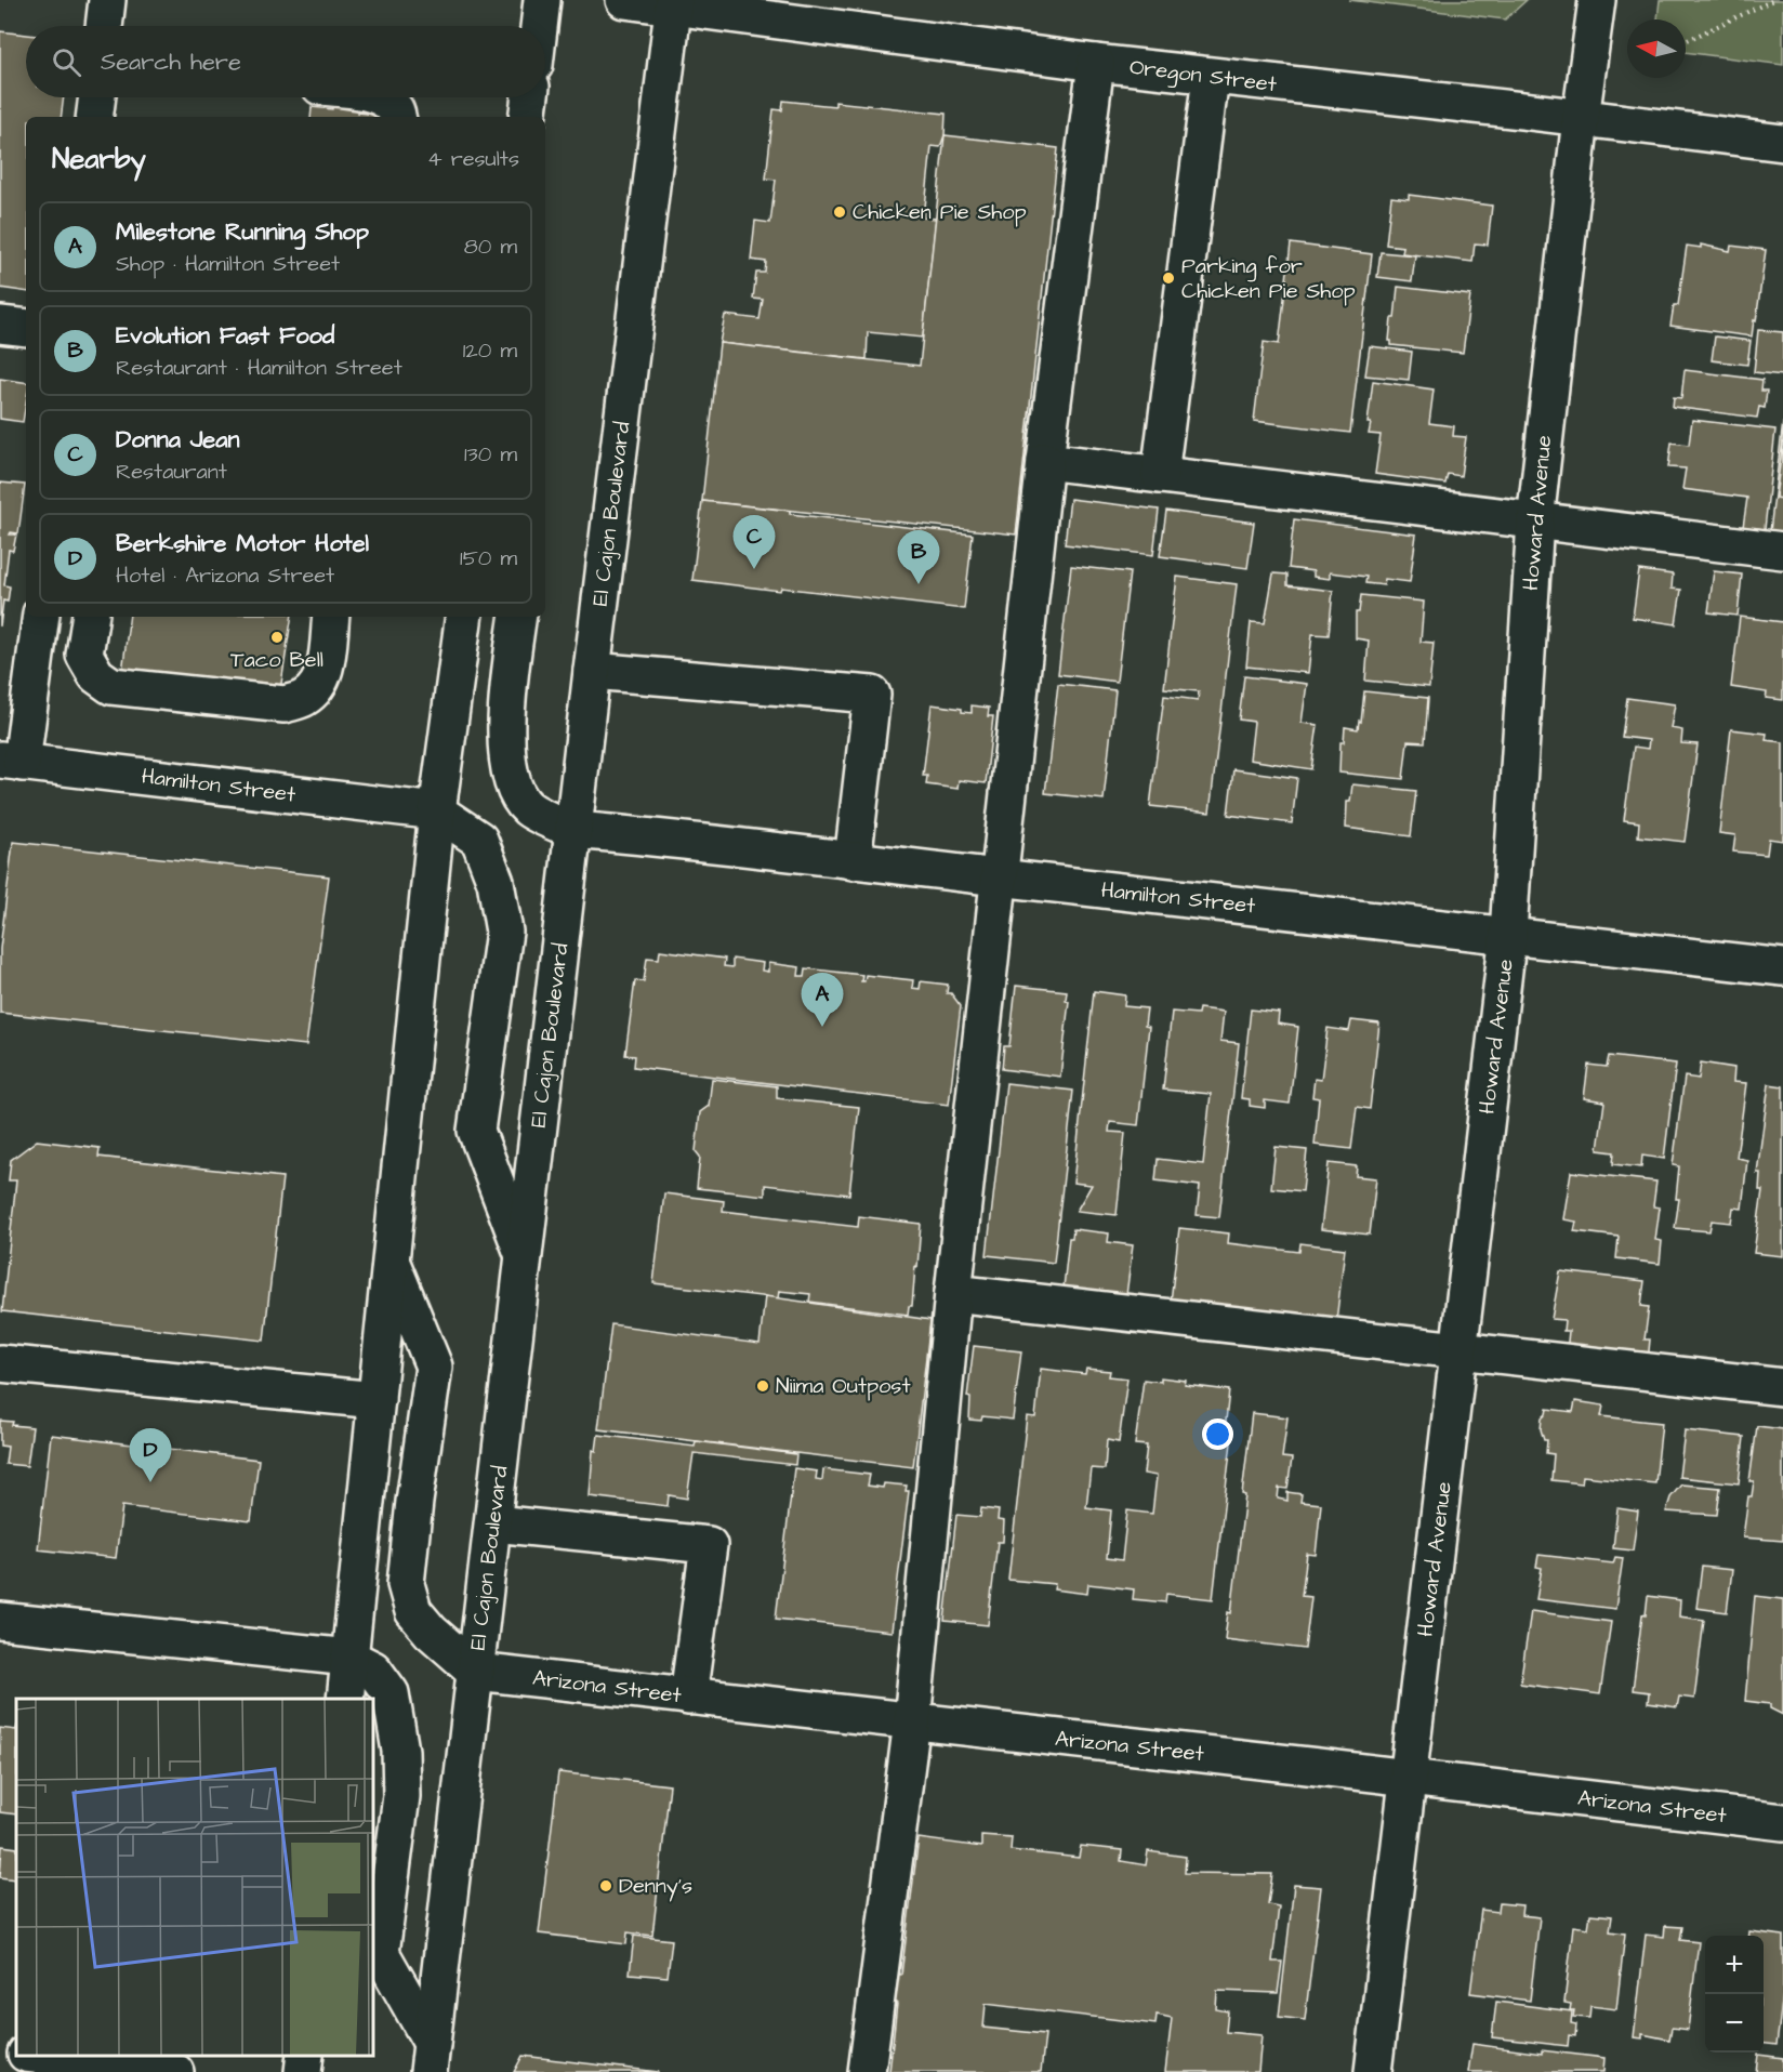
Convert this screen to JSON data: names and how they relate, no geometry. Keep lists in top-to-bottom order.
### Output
{
  "streets": {
    "street": [
      "Oregon Street",
      "Howard Avenue",
      "El Cajon Boulevard",
      "Hamilton Street",
      "Arizona Street"
    ]
  },
  "crossings": [
    ["Oregon Street", "Howard Avenue"],
    ["Oregon Street", "El Cajon Boulevard"],
    ["Howard Avenue", "Hamilton Street"],
    ["Howard Avenue", "Arizona Street"],
    ["El Cajon Boulevard", "Hamilton Street"],
    ["El Cajon Boulevard", "Arizona Street"]
  ],
  "places": [
    "Chicken Pie Shop",
    "Parking for Chicken Pie Shop",
    "Taco Bell",
    "Niima Outpost",
    "Denny's"
  ],
  "north": "left",
  "page": {
    "search": "Search here",
    "heading": ["Nearby", "4 results"],
    "list": [
      {
        "mark": "A",
        "name": "Milestone Running Shop",
        "note": "Shop · Hamilton Street",
        "value": "80 m"
      },
      {
        "mark": "B",
        "name": "Evolution Fast Food",
        "note": "Restaurant · Hamilton Street",
        "value": "120 m"
      },
      {
        "mark": "C",
        "name": "Donna Jean",
        "note": "Restaurant",
        "value": "130 m"
      },
      {
        "mark": "D",
        "name": "Berkshire Motor Hotel",
        "note": "Hotel · Arizona Street",
        "value": "150 m"
      }
    ],
    "pins": [
      "C",
      "B",
      "A",
      "D"
    ],
    "map_buttons": ["+", "−"]
  }
}
